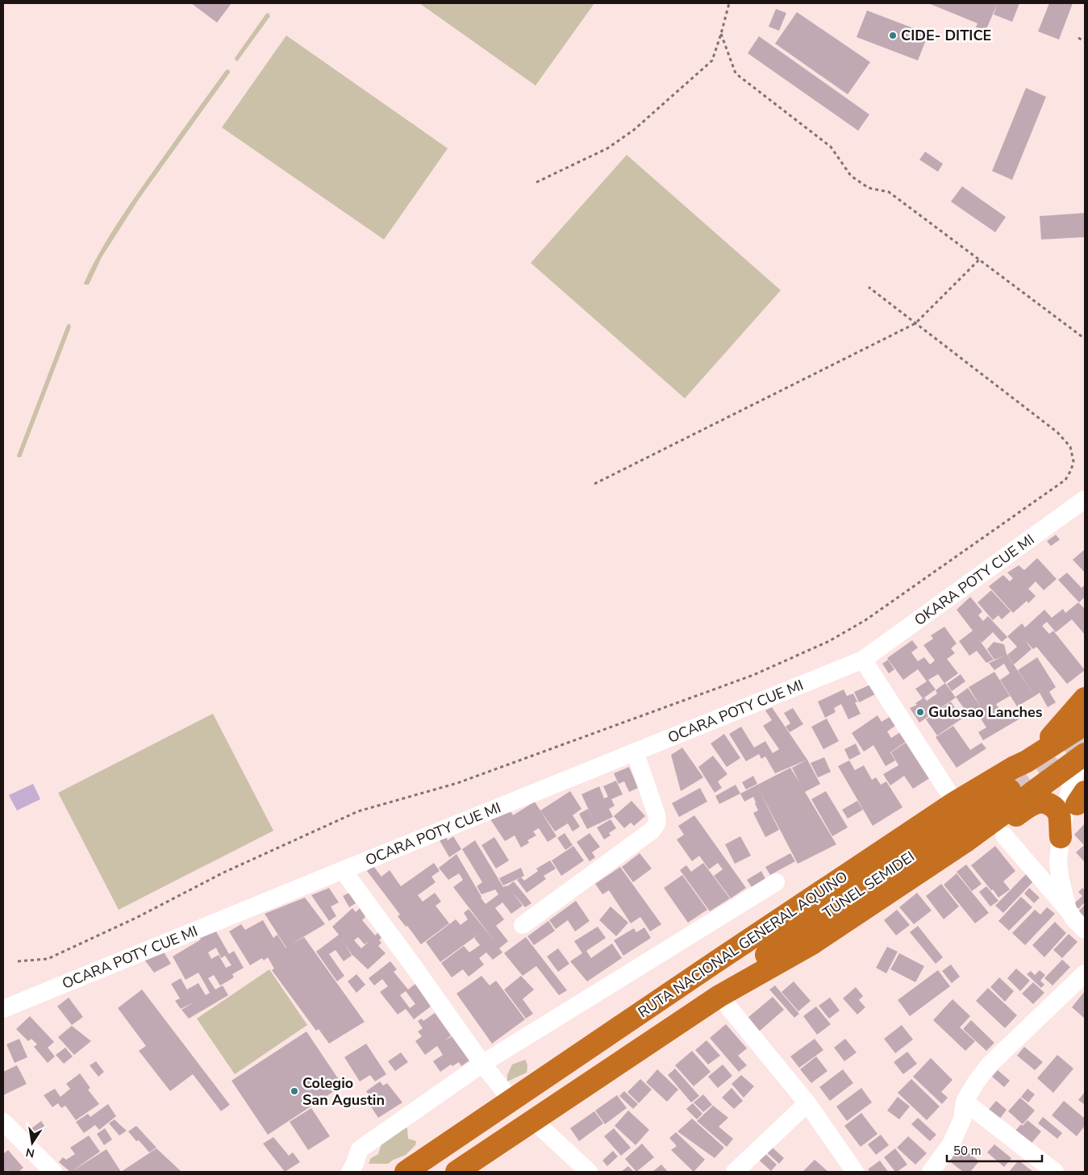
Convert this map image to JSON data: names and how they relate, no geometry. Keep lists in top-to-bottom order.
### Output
{
  "streets": {
    "highway": ["TÚNEL SEMIDEI", "RUTA NACIONAL GENERAL AQUINO"],
    "street": ["OKARA POTY CUE MI", "OCARA POTY CUE MI"]
  },
  "crossings": [
    ["OKARA POTY CUE MI", "OCARA POTY CUE MI"],
    ["TÚNEL SEMIDEI", "RUTA NACIONAL GENERAL AQUINO"]
  ],
  "places": ["CIDE- DITICE", "Gulosao Lanches", "Colegio San Agustin"],
  "scale_bar": "50 m",
  "north": "bottom"
}
